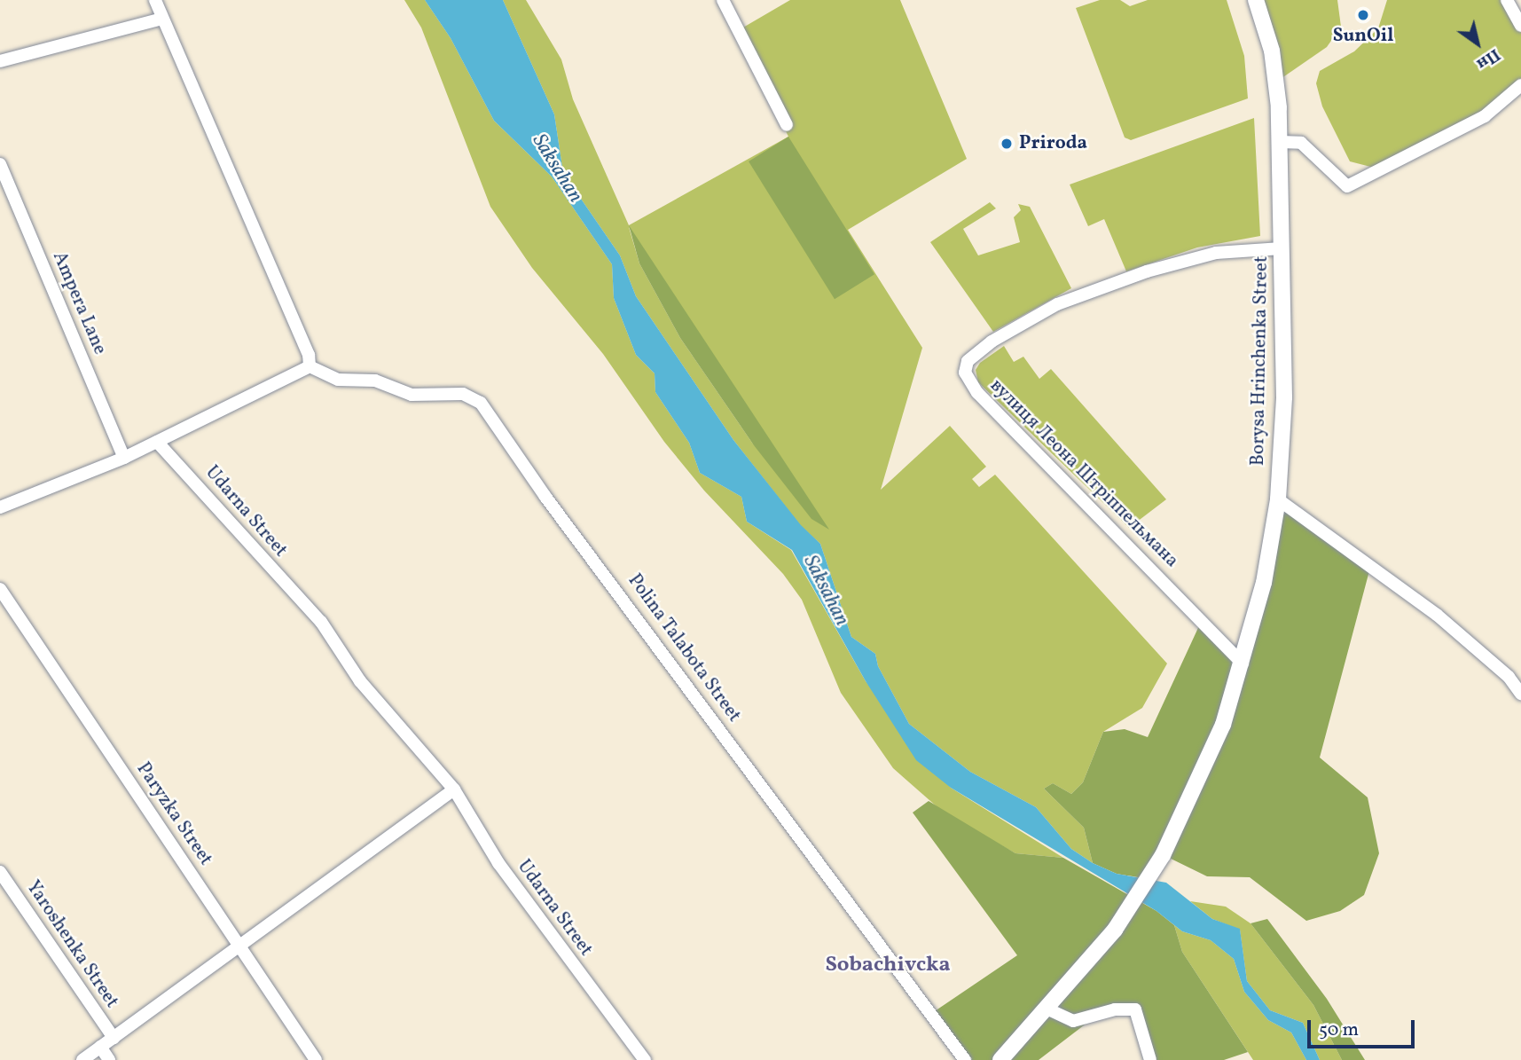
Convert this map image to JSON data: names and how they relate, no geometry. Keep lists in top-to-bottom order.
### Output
{
  "streets": {
    "street": [
      "Ampera Lane",
      "Borysa Hrinchenka Street",
      "вулиця Леона Штріппельмана",
      "Udarna Street",
      "Polina Talabota Street",
      "Paryzka Street",
      "Yaroshenka Street"
    ]
  },
  "crossings": [
    ["Borysa Hrinchenka Street", "вулиця Леона Штріппельмана"]
  ],
  "districts": ["Sobachivcka"],
  "water": ["Saksahan"],
  "places": ["SunOil", "Priroda"],
  "scale_bar": "50 m",
  "north": "bottom right"
}
